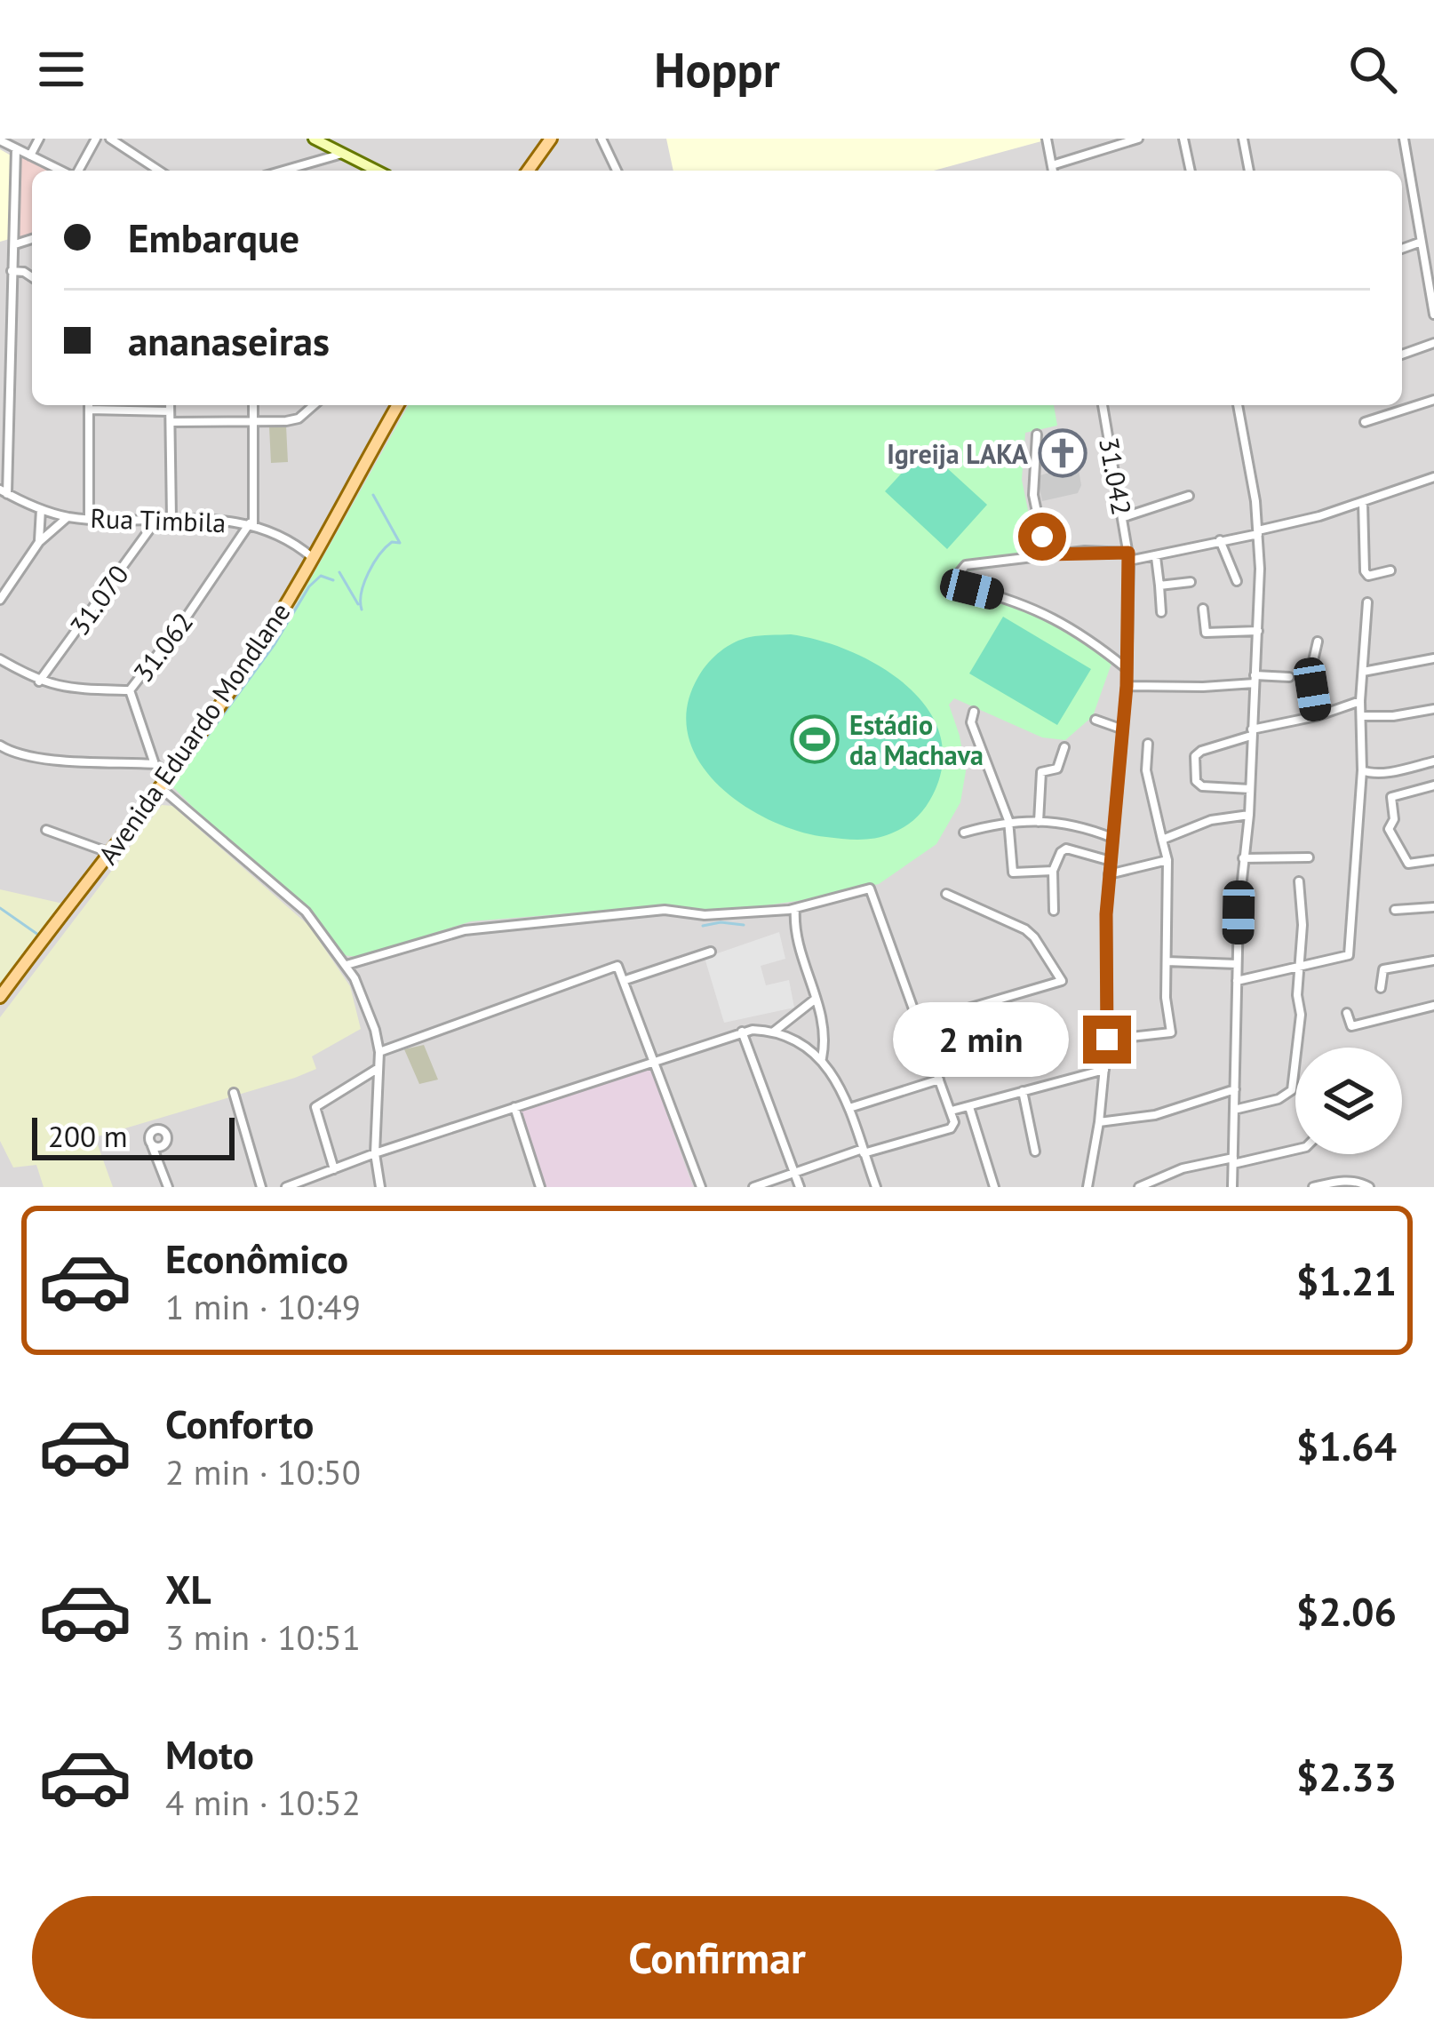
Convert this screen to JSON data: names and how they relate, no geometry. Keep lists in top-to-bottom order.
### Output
{
  "streets": {
    "main road": ["Avenida Eduardo Mondlane"],
    "street": [
      "31.042",
      "Rua Timbila",
      "31.070",
      "31.062"
    ]
  },
  "crossings": [
    ["Rua Timbila", "31.070"],
    ["Rua Timbila", "31.062"],
    ["Rua Timbila", "Avenida Eduardo Mondlane"]
  ],
  "places": {
    "church": ["Igreija LAKA"],
    "sports": ["Estádio da Machava"]
  },
  "scale_bar": "200 m",
  "page": {
    "header": "Hoppr",
    "banner": ["Embarque", "ananaseiras"],
    "bubble": "2 min",
    "scale": "200 m",
    "list": [
      {
        "name": "Econômico",
        "note": "1 min · 10:49",
        "value": "$1.21"
      },
      {
        "name": "Conforto",
        "note": "2 min · 10:50",
        "value": "$1.64"
      },
      {
        "name": "XL",
        "note": "3 min · 10:51",
        "value": "$2.06"
      },
      {
        "name": "Moto",
        "note": "4 min · 10:52",
        "value": "$2.33"
      }
    ],
    "buttons": "Confirmar"
  }
}
